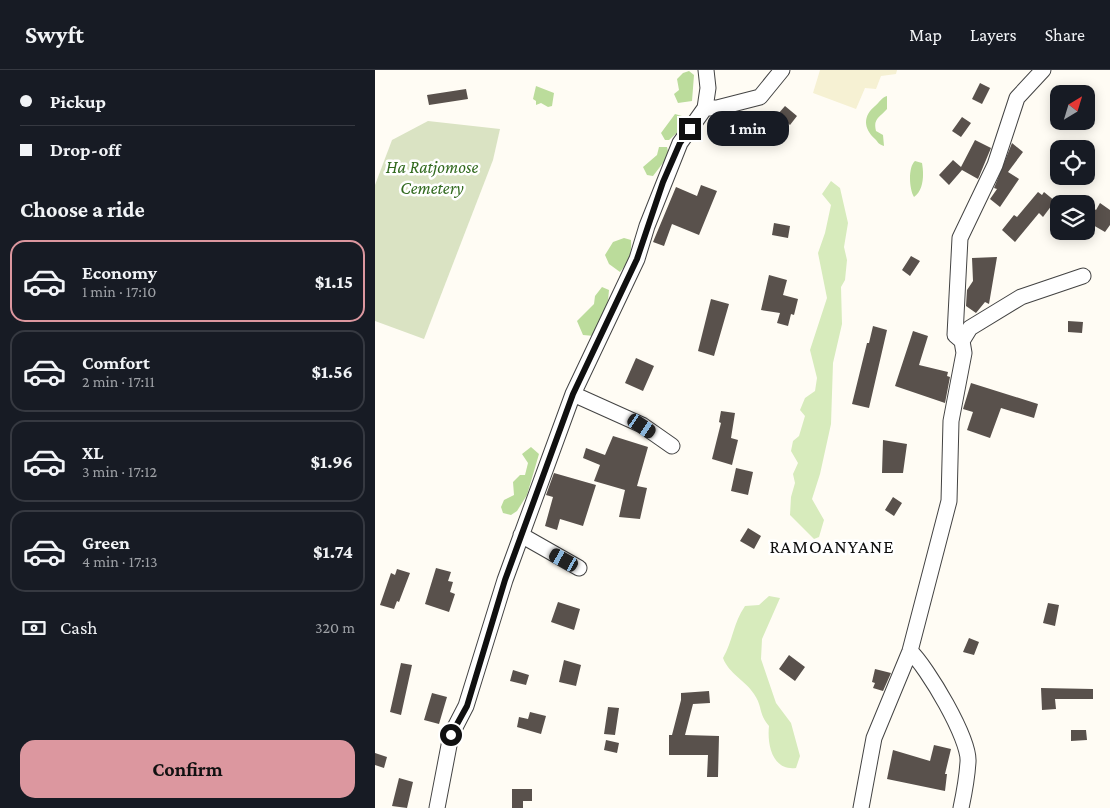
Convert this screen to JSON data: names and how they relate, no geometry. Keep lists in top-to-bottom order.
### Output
{
  "districts": ["RAMOANYANE"],
  "parks": ["Ha Ratjomose Cemetery"],
  "north": "top right",
  "page": {
    "header": "Swyft",
    "nav": ["Map", "Layers", "Share"],
    "banner": ["Pickup", "Drop-off"],
    "bubble": "1 min",
    "heading": "Choose a ride",
    "list": [
      {
        "name": "Economy",
        "note": "1 min · 17:10",
        "value": "$1.15"
      },
      {
        "name": "Comfort",
        "note": "2 min · 17:11",
        "value": "$1.56"
      },
      {
        "name": "XL",
        "note": "3 min · 17:12",
        "value": "$1.96"
      },
      {
        "name": "Green",
        "note": "4 min · 17:13",
        "value": "$1.74"
      }
    ],
    "pay": ["Cash", "320 m"],
    "buttons": "Confirm"
  }
}
